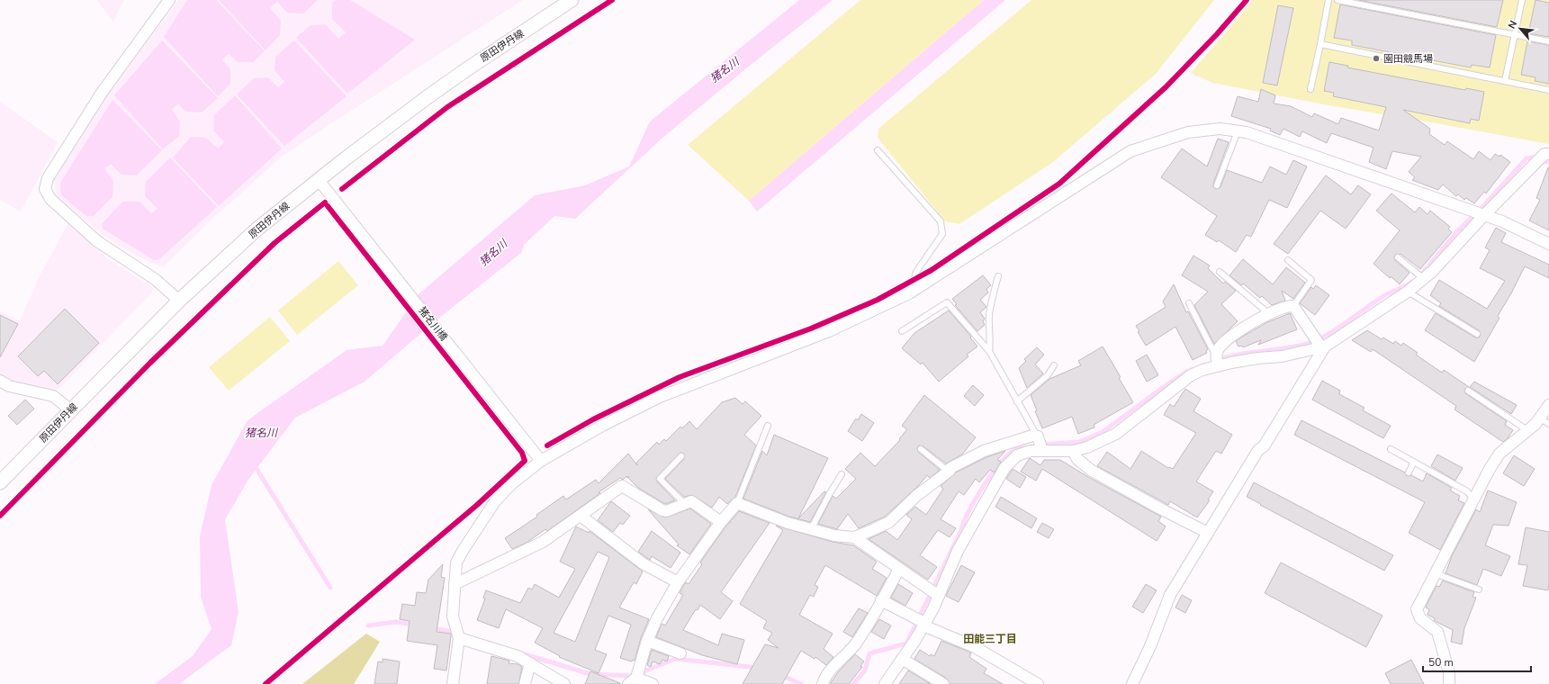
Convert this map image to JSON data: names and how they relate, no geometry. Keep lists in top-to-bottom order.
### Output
{
  "streets": {
    "street": ["原田伊丹線", "猪名川橋"]
  },
  "crossings": [
    ["原田伊丹線", "猪名川橋"]
  ],
  "districts": ["田能三丁目"],
  "water": ["猪名川"],
  "places": ["園田競馬場"],
  "scale_bar": "50 m",
  "north": "top left"
}
